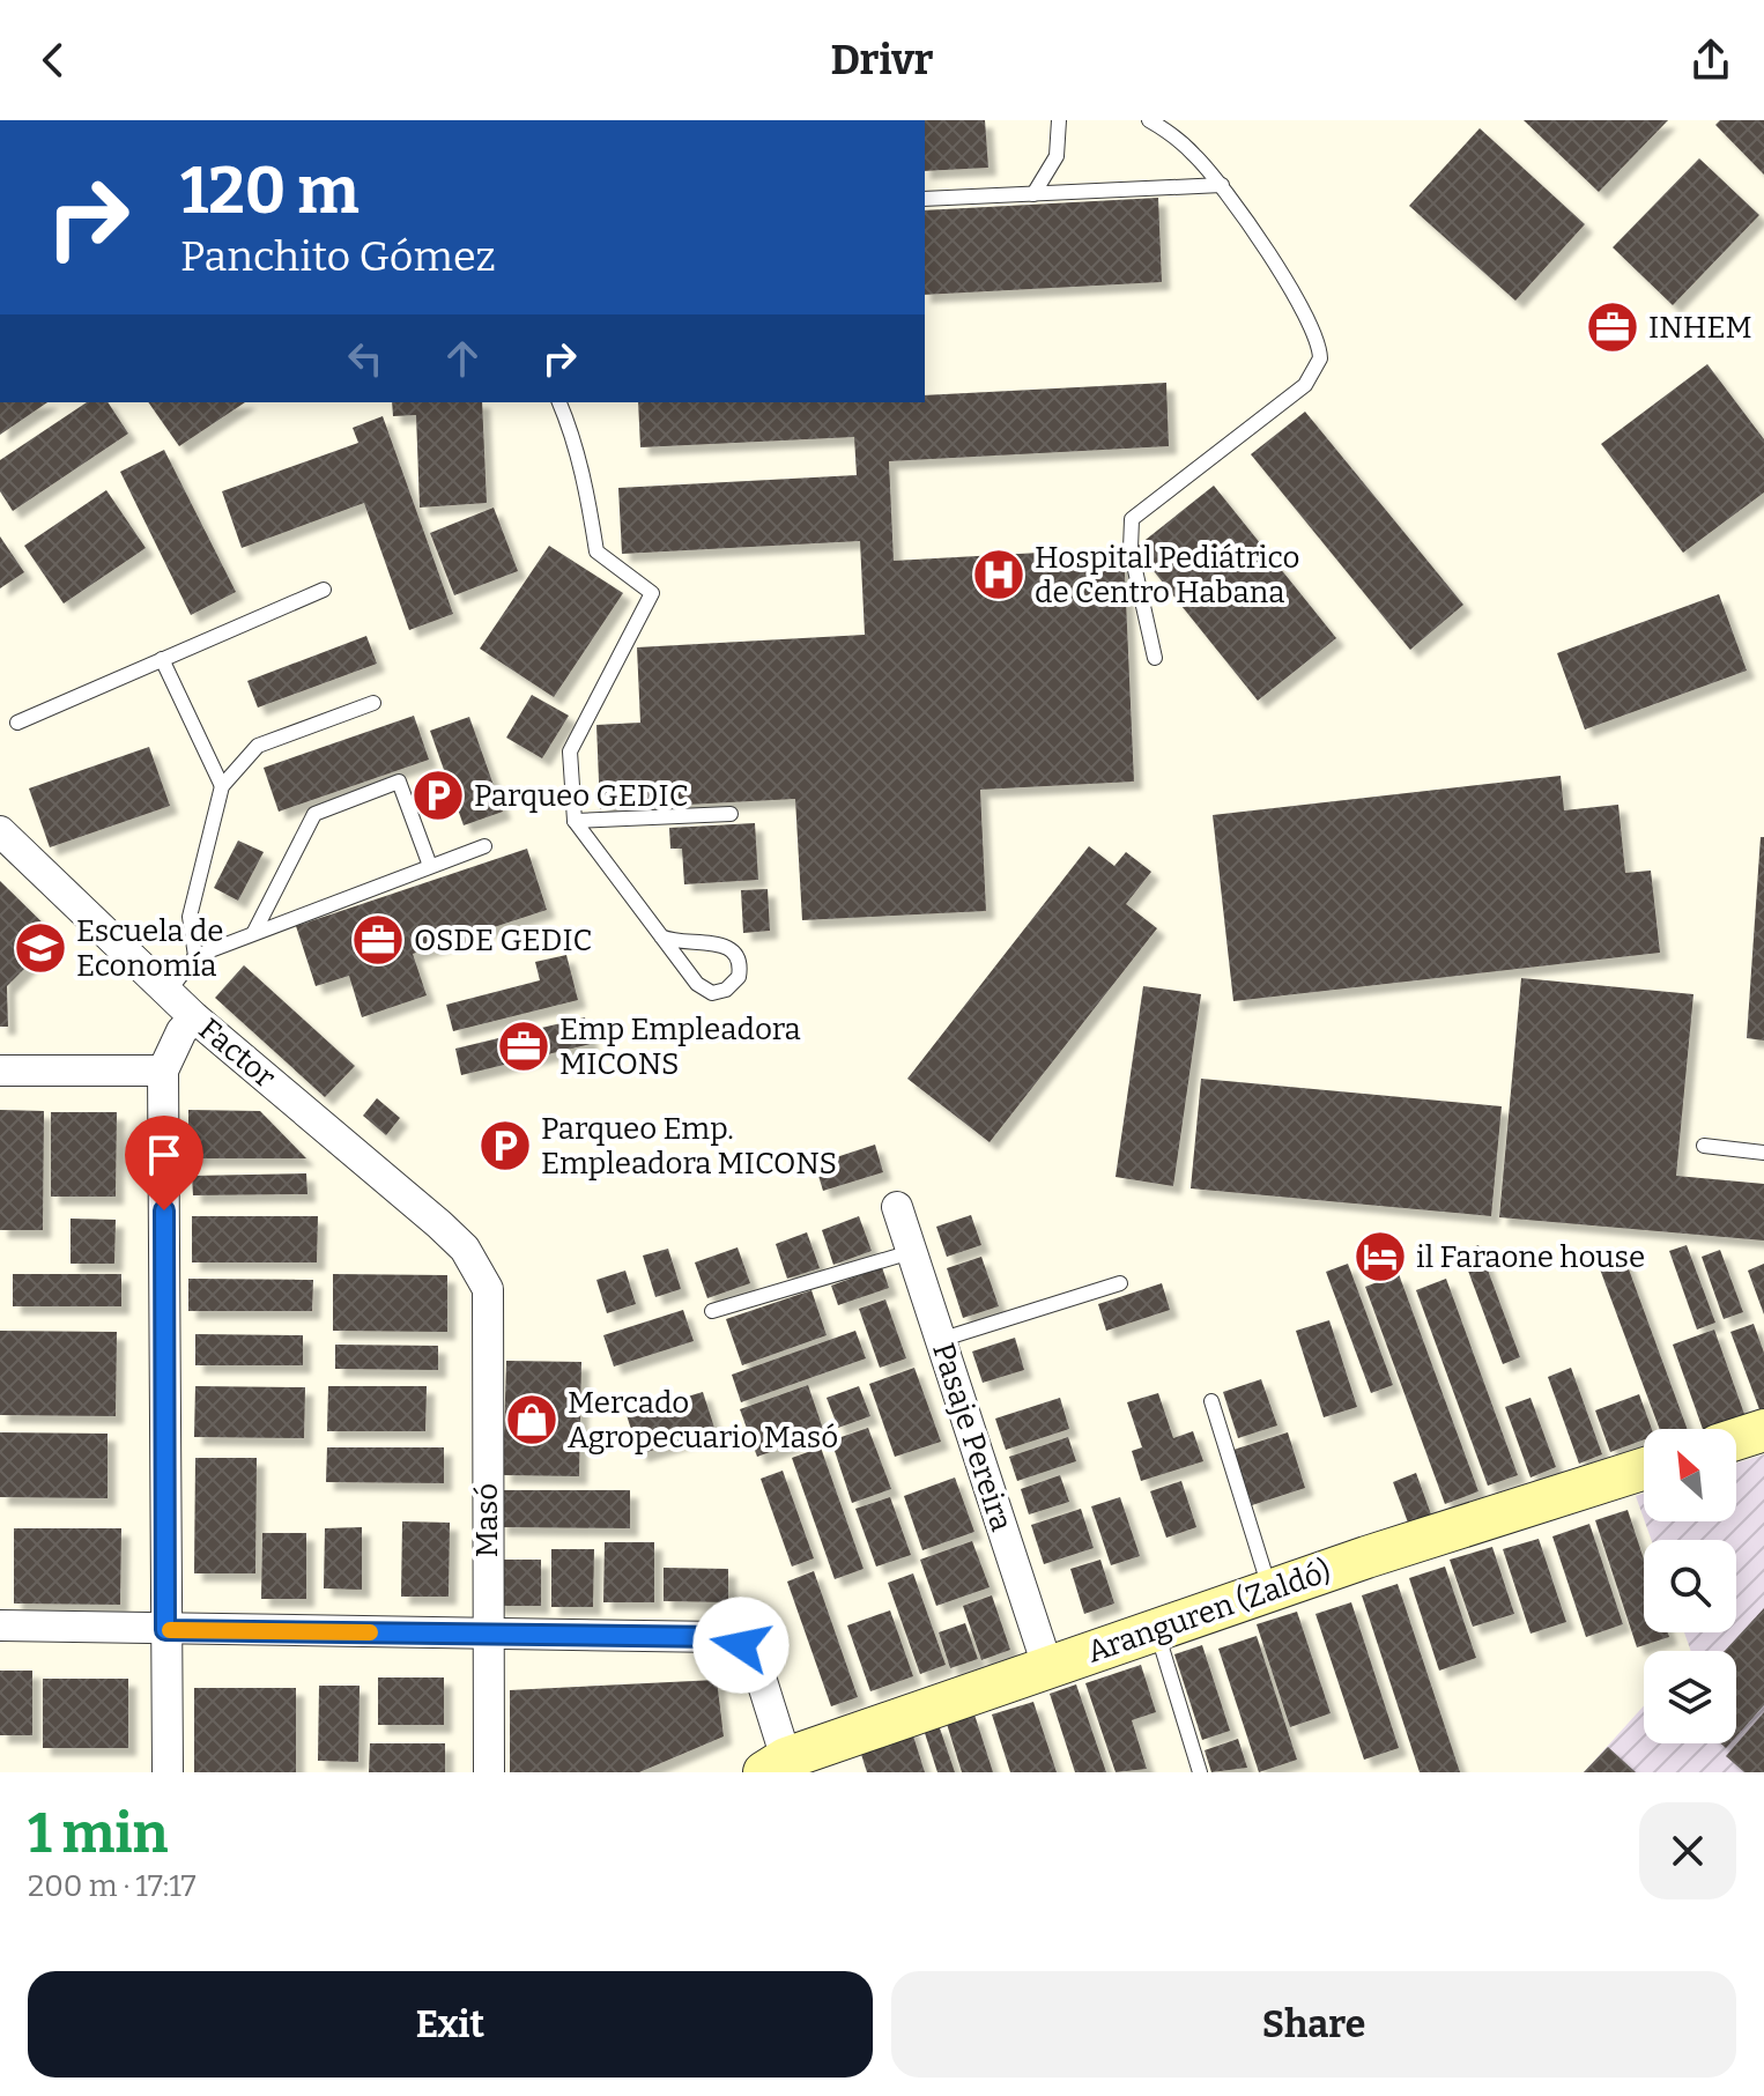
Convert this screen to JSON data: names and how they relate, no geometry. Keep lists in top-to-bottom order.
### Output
{
  "streets": {
    "main road": ["Aranguren (Zaldó)"],
    "street": ["Factor", "Pasaje Pereira", "Masó"]
  },
  "crossings": [
    ["Factor", "Masó"],
    ["Pasaje Pereira", "Aranguren (Zaldó)"]
  ],
  "places": {
    "office": ["INHEM", "OSDE GEDIC", "Emp Empleadora MICONS"],
    "hospital": ["Hospital Pediátrico de Centro Habana"],
    "parking": ["Parqueo GEDIC", "Parqueo Emp. Empleadora MICONS"],
    "school or university": ["Escuela de Economía"],
    "hotel": ["il Faraone house"],
    "shop": ["Mercado Agropecuario Masó"]
  },
  "north": "top left",
  "page": {
    "header": "Drivr",
    "turn": ["120 m", "Panchito Gómez"],
    "heading": ["1 min", "200 m · 17:17"],
    "buttons": ["Exit", "Share"]
  }
}
